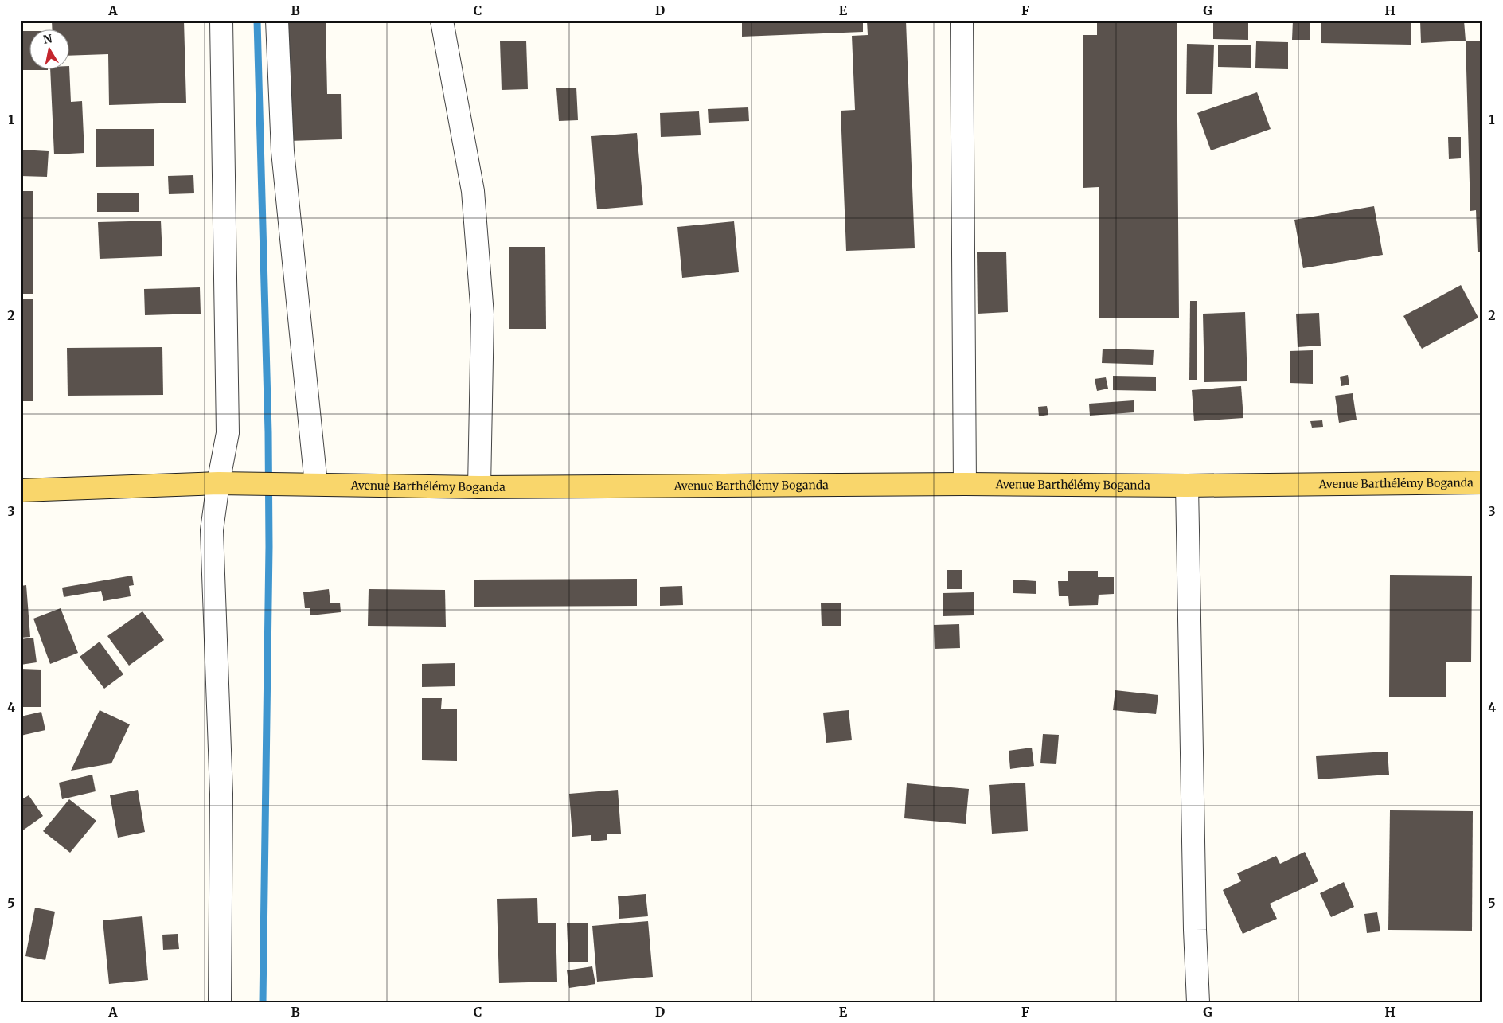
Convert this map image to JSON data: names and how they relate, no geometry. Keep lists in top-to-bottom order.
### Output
{
  "streets": {
    "main road": ["Avenue Barthélémy Boganda"]
  },
  "north": "top",
  "grid": {
    "columns": [
      "A",
      "B",
      "C",
      "D",
      "E",
      "F",
      "G",
      "H"
    ],
    "rows": [
      "1",
      "2",
      "3",
      "4",
      "5"
    ]
  }
}
